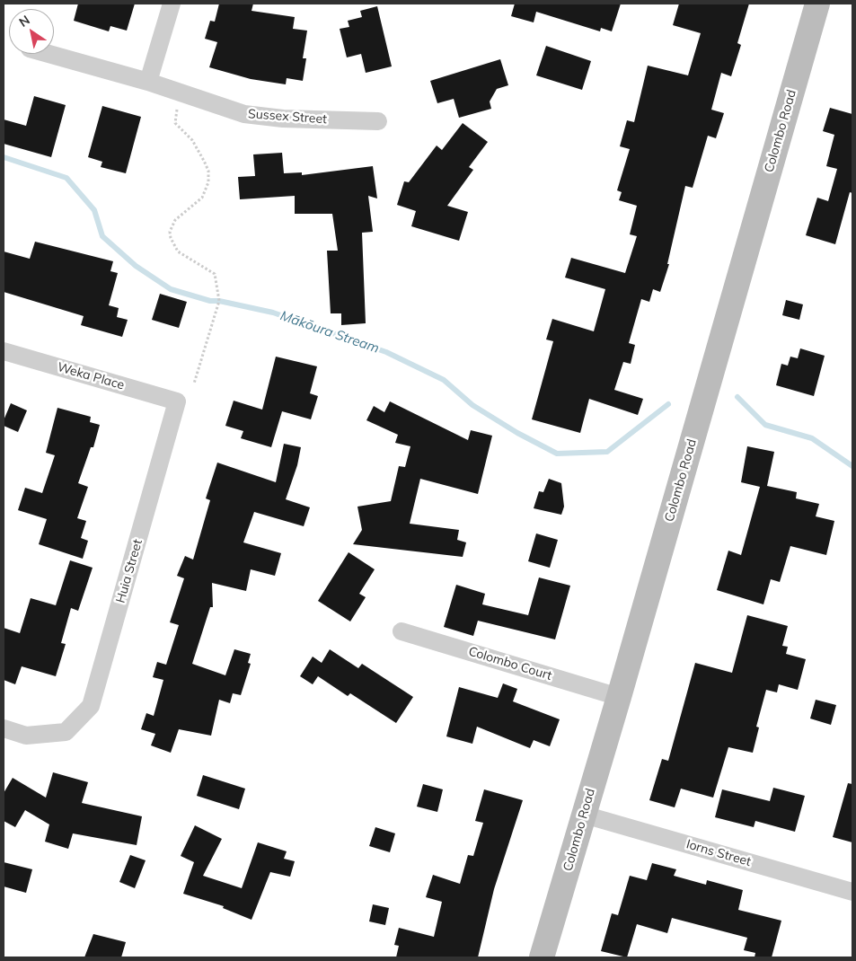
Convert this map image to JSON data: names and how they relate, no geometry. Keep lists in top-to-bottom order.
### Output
{
  "streets": {
    "street": [
      "Sussex Street",
      "Colombo Road",
      "Weka Place",
      "Huia Street",
      "Colombo Court",
      "Iorns Street"
    ]
  },
  "crossings": [
    ["Colombo Road", "Colombo Court"],
    ["Colombo Road", "Iorns Street"],
    ["Weka Place", "Huia Street"]
  ],
  "water": ["Mākōura Stream"],
  "north": "top left"
}
